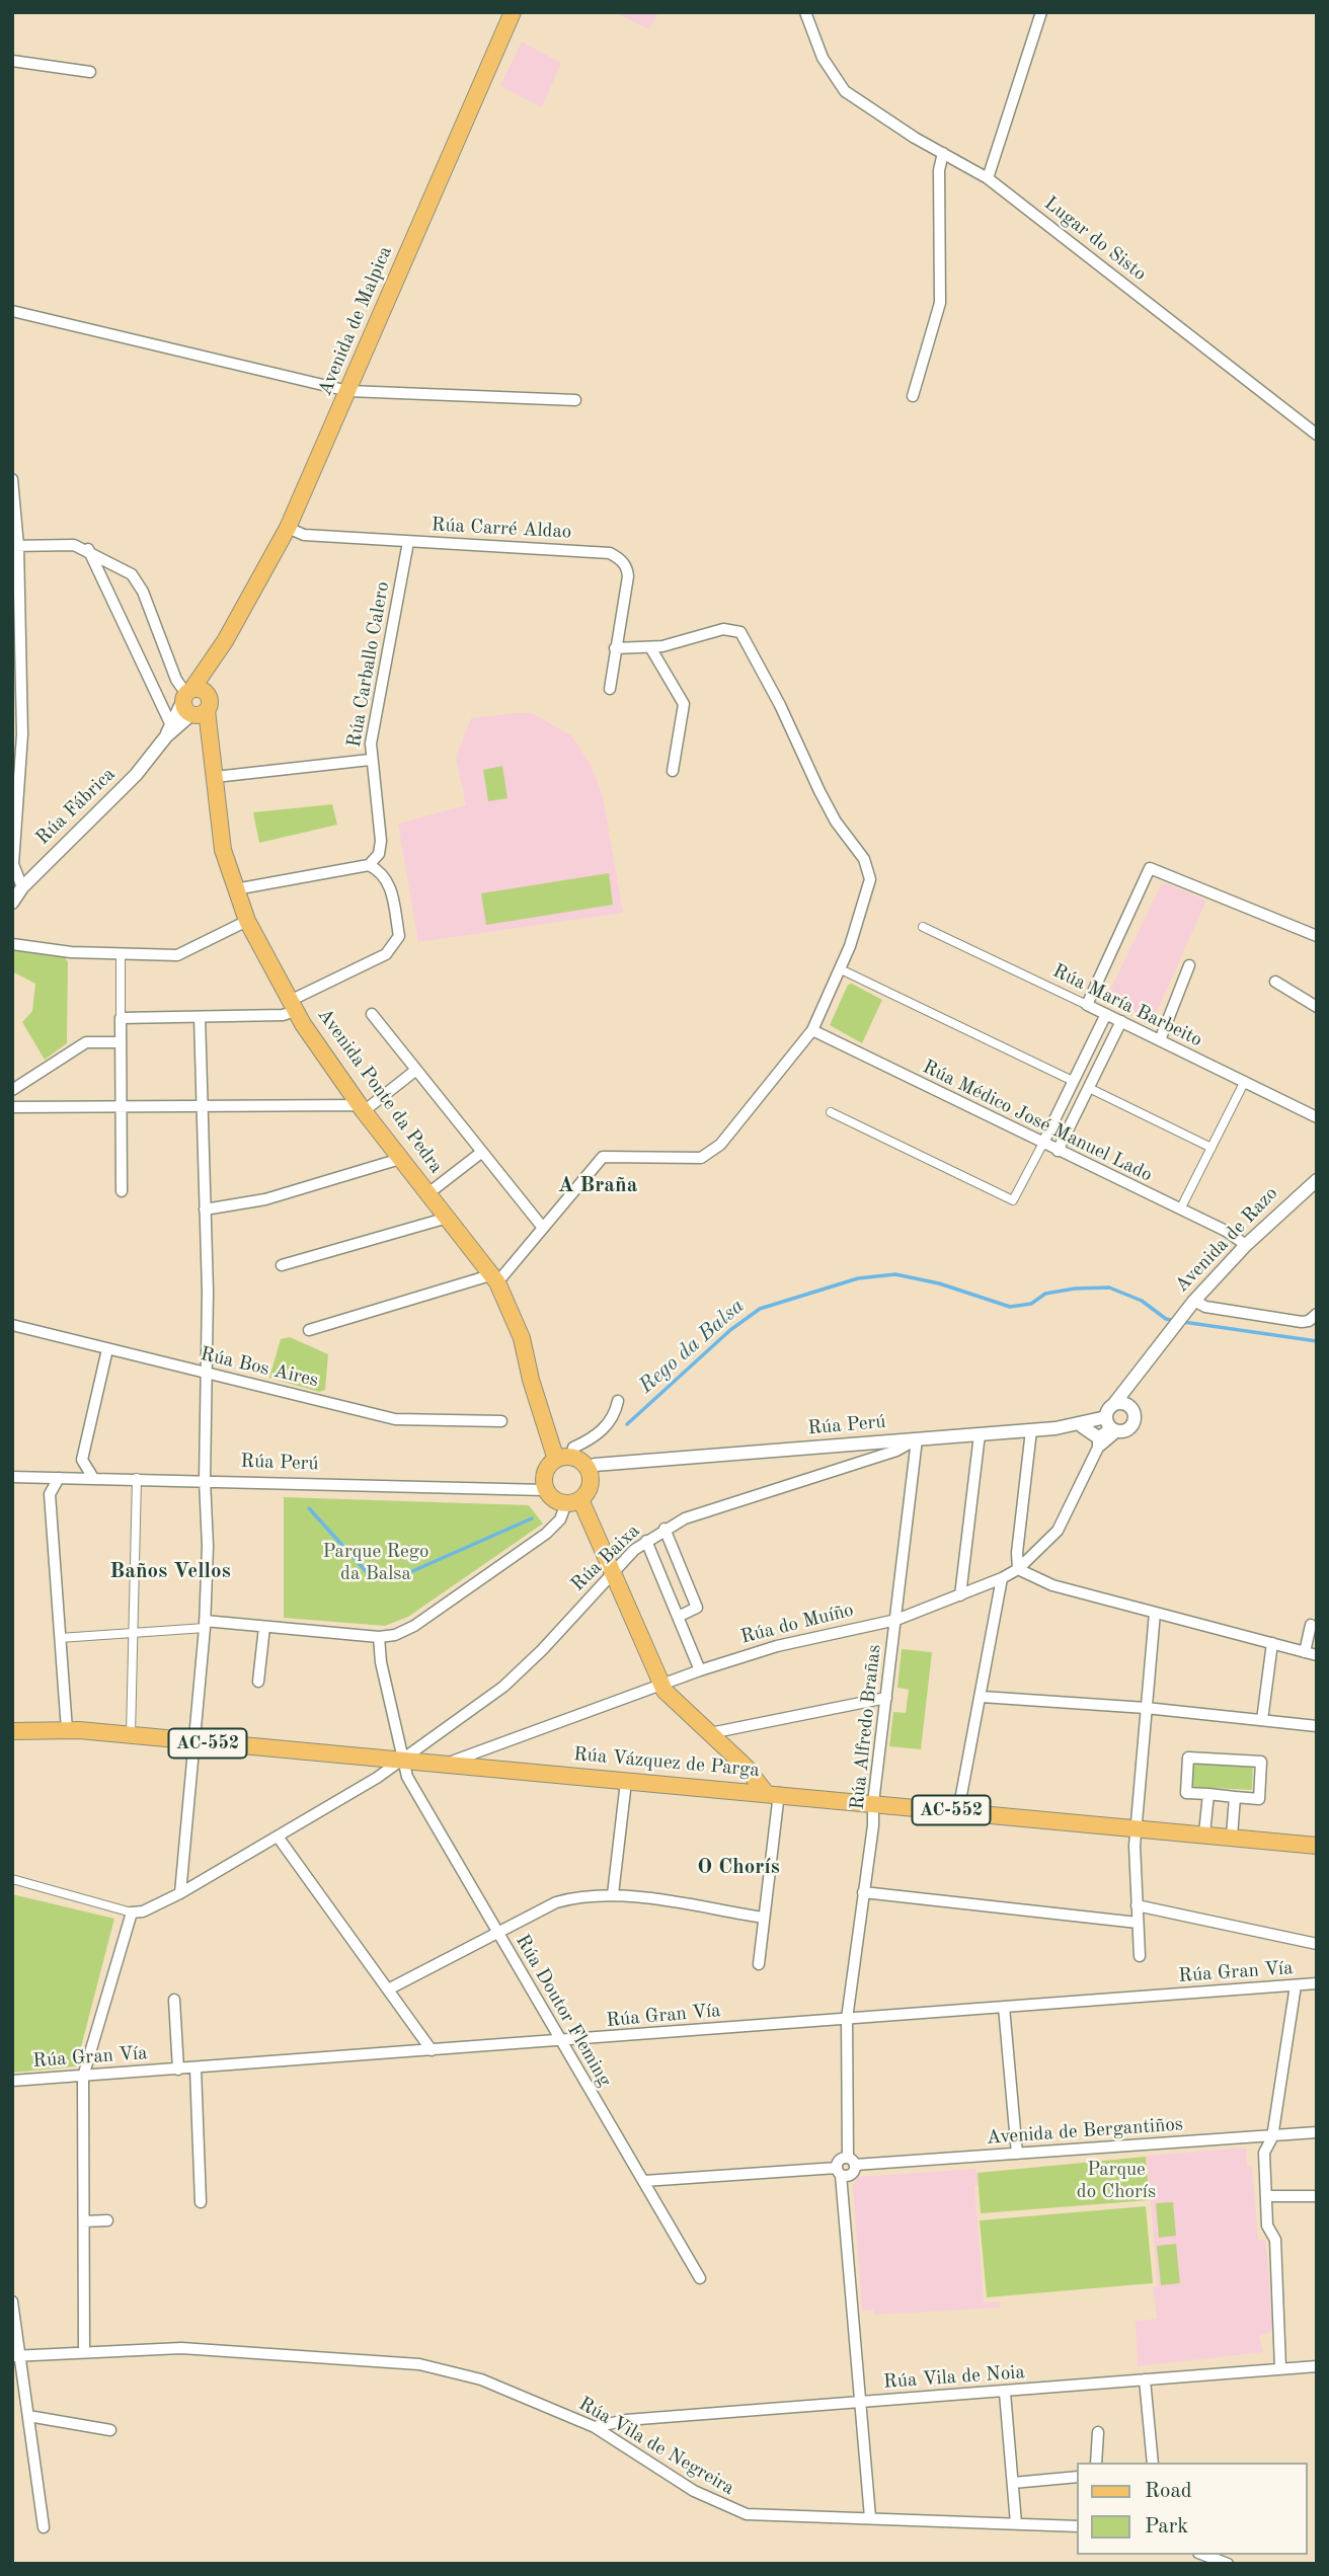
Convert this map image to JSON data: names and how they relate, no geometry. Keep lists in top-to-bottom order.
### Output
{
  "streets": {
    "main road": [
      "Avenida de Malpica",
      "Avenida Ponte da Pedra",
      "AC-552",
      "Rúa Vázquez de Parga"
    ],
    "street": [
      "Lugar do Sisto",
      "Rúa Carré Aldao",
      "Rúa Carballo Calero",
      "Rúa Fábrica",
      "Rúa María Barbeito",
      "Rúa Médico José Manuel Lado",
      "Avenida de Razo",
      "Rúa Bos Aires",
      "Rúa Perú",
      "Rúa Baixa",
      "Rúa do Muíño",
      "Rúa Alfredo Brañas",
      "Rúa Gran Vía",
      "Rúa Doutor Fleming",
      "Avenida de Bergantiños",
      "Rúa Vila de Noia",
      "Rúa Vila de Negreira"
    ]
  },
  "crossings": [
    ["Avenida de Malpica", "Rúa Carré Aldao"],
    ["Avenida de Malpica", "Rúa Fábrica"],
    ["Avenida de Malpica", "Avenida Ponte da Pedra"],
    ["Rúa Carré Aldao", "Rúa Carballo Calero"],
    ["Rúa Fábrica", "Avenida Ponte da Pedra"],
    ["Avenida Ponte da Pedra", "Rúa Perú"],
    ["Rúa Médico José Manuel Lado", "Avenida de Razo"],
    ["Avenida de Razo", "Rúa do Muíño"],
    ["Rúa Perú", "Rúa Baixa"],
    ["Rúa Perú", "Rúa do Muíño"],
    ["Rúa Perú", "Rúa Alfredo Brañas"],
    ["Rúa Baixa", "Rúa Alfredo Brañas"],
    ["Rúa Baixa", "Rúa Vázquez de Parga"],
    ["Rúa Baixa", "Rúa Doutor Fleming"],
    ["Rúa do Muíño", "Rúa Alfredo Brañas"],
    ["Rúa do Muíño", "Rúa Vázquez de Parga"],
    ["Rúa Alfredo Brañas", "Rúa Vázquez de Parga"],
    ["Rúa Alfredo Brañas", "Rúa Gran Vía"],
    ["Rúa Alfredo Brañas", "Avenida de Bergantiños"],
    ["Rúa Vázquez de Parga", "Rúa Doutor Fleming"],
    ["Rúa Gran Vía", "Rúa Doutor Fleming"],
    ["Rúa Vila de Noia", "Rúa Vila de Negreira"]
  ],
  "districts": ["A Braña", "Baños Vellos", "O Chorís"],
  "water": ["Rego da Balsa"],
  "parks": ["Parque Rego da Balsa", "Parque do Chorís"],
  "legend": ["Road", "Park"]
}
